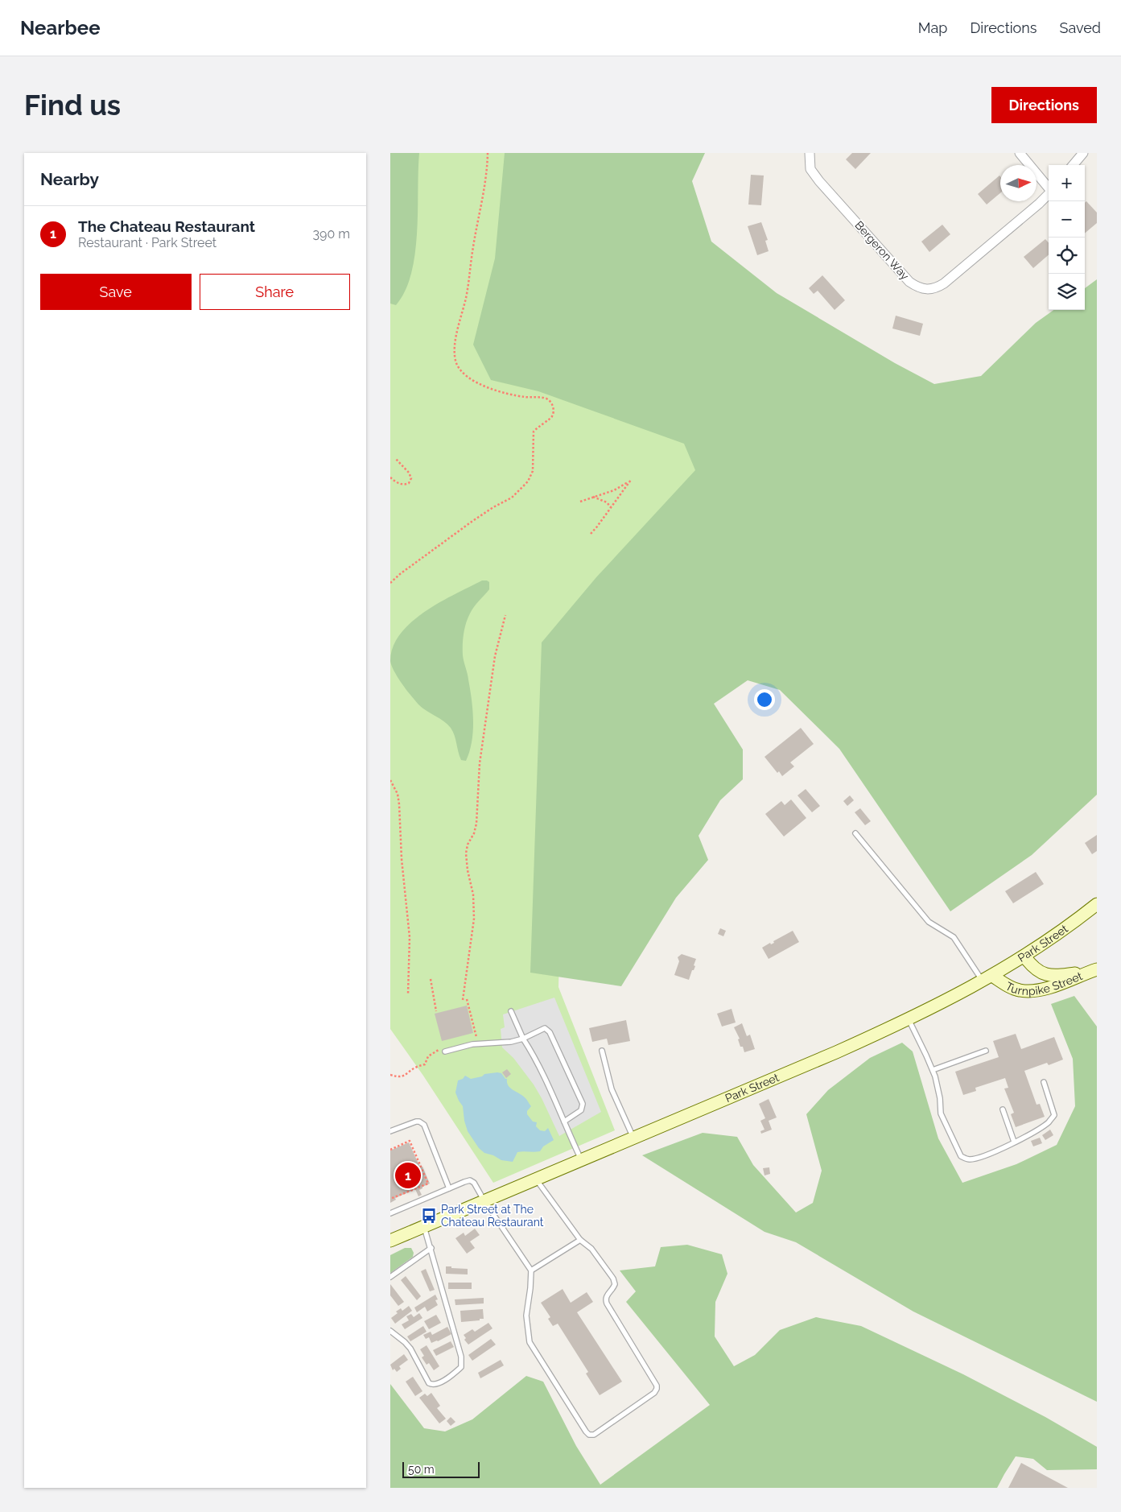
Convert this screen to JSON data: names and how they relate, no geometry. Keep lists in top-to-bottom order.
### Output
{
  "streets": {
    "main road": ["Park Street", "Turnpike Street"],
    "street": ["Bergeron Way"]
  },
  "crossings": [
    ["Park Street", "Turnpike Street"]
  ],
  "places": {
    "bus stop": ["Park Street at The Chateau Restaurant"]
  },
  "scale_bar": "50 m",
  "north": "right",
  "page": {
    "header": "Nearbee",
    "nav": ["Map", "Directions", "Saved"],
    "buttons": [
      "Directions",
      ["Save", "Share"]
    ],
    "title": "Find us",
    "heading": "Nearby",
    "map_buttons": ["+", "−"],
    "list": [
      {
        "mark": "1",
        "name": "The Chateau Restaurant",
        "note": "Restaurant · Park Street",
        "value": "390 m"
      }
    ],
    "pins": "1",
    "scale": "50 m"
  }
}
